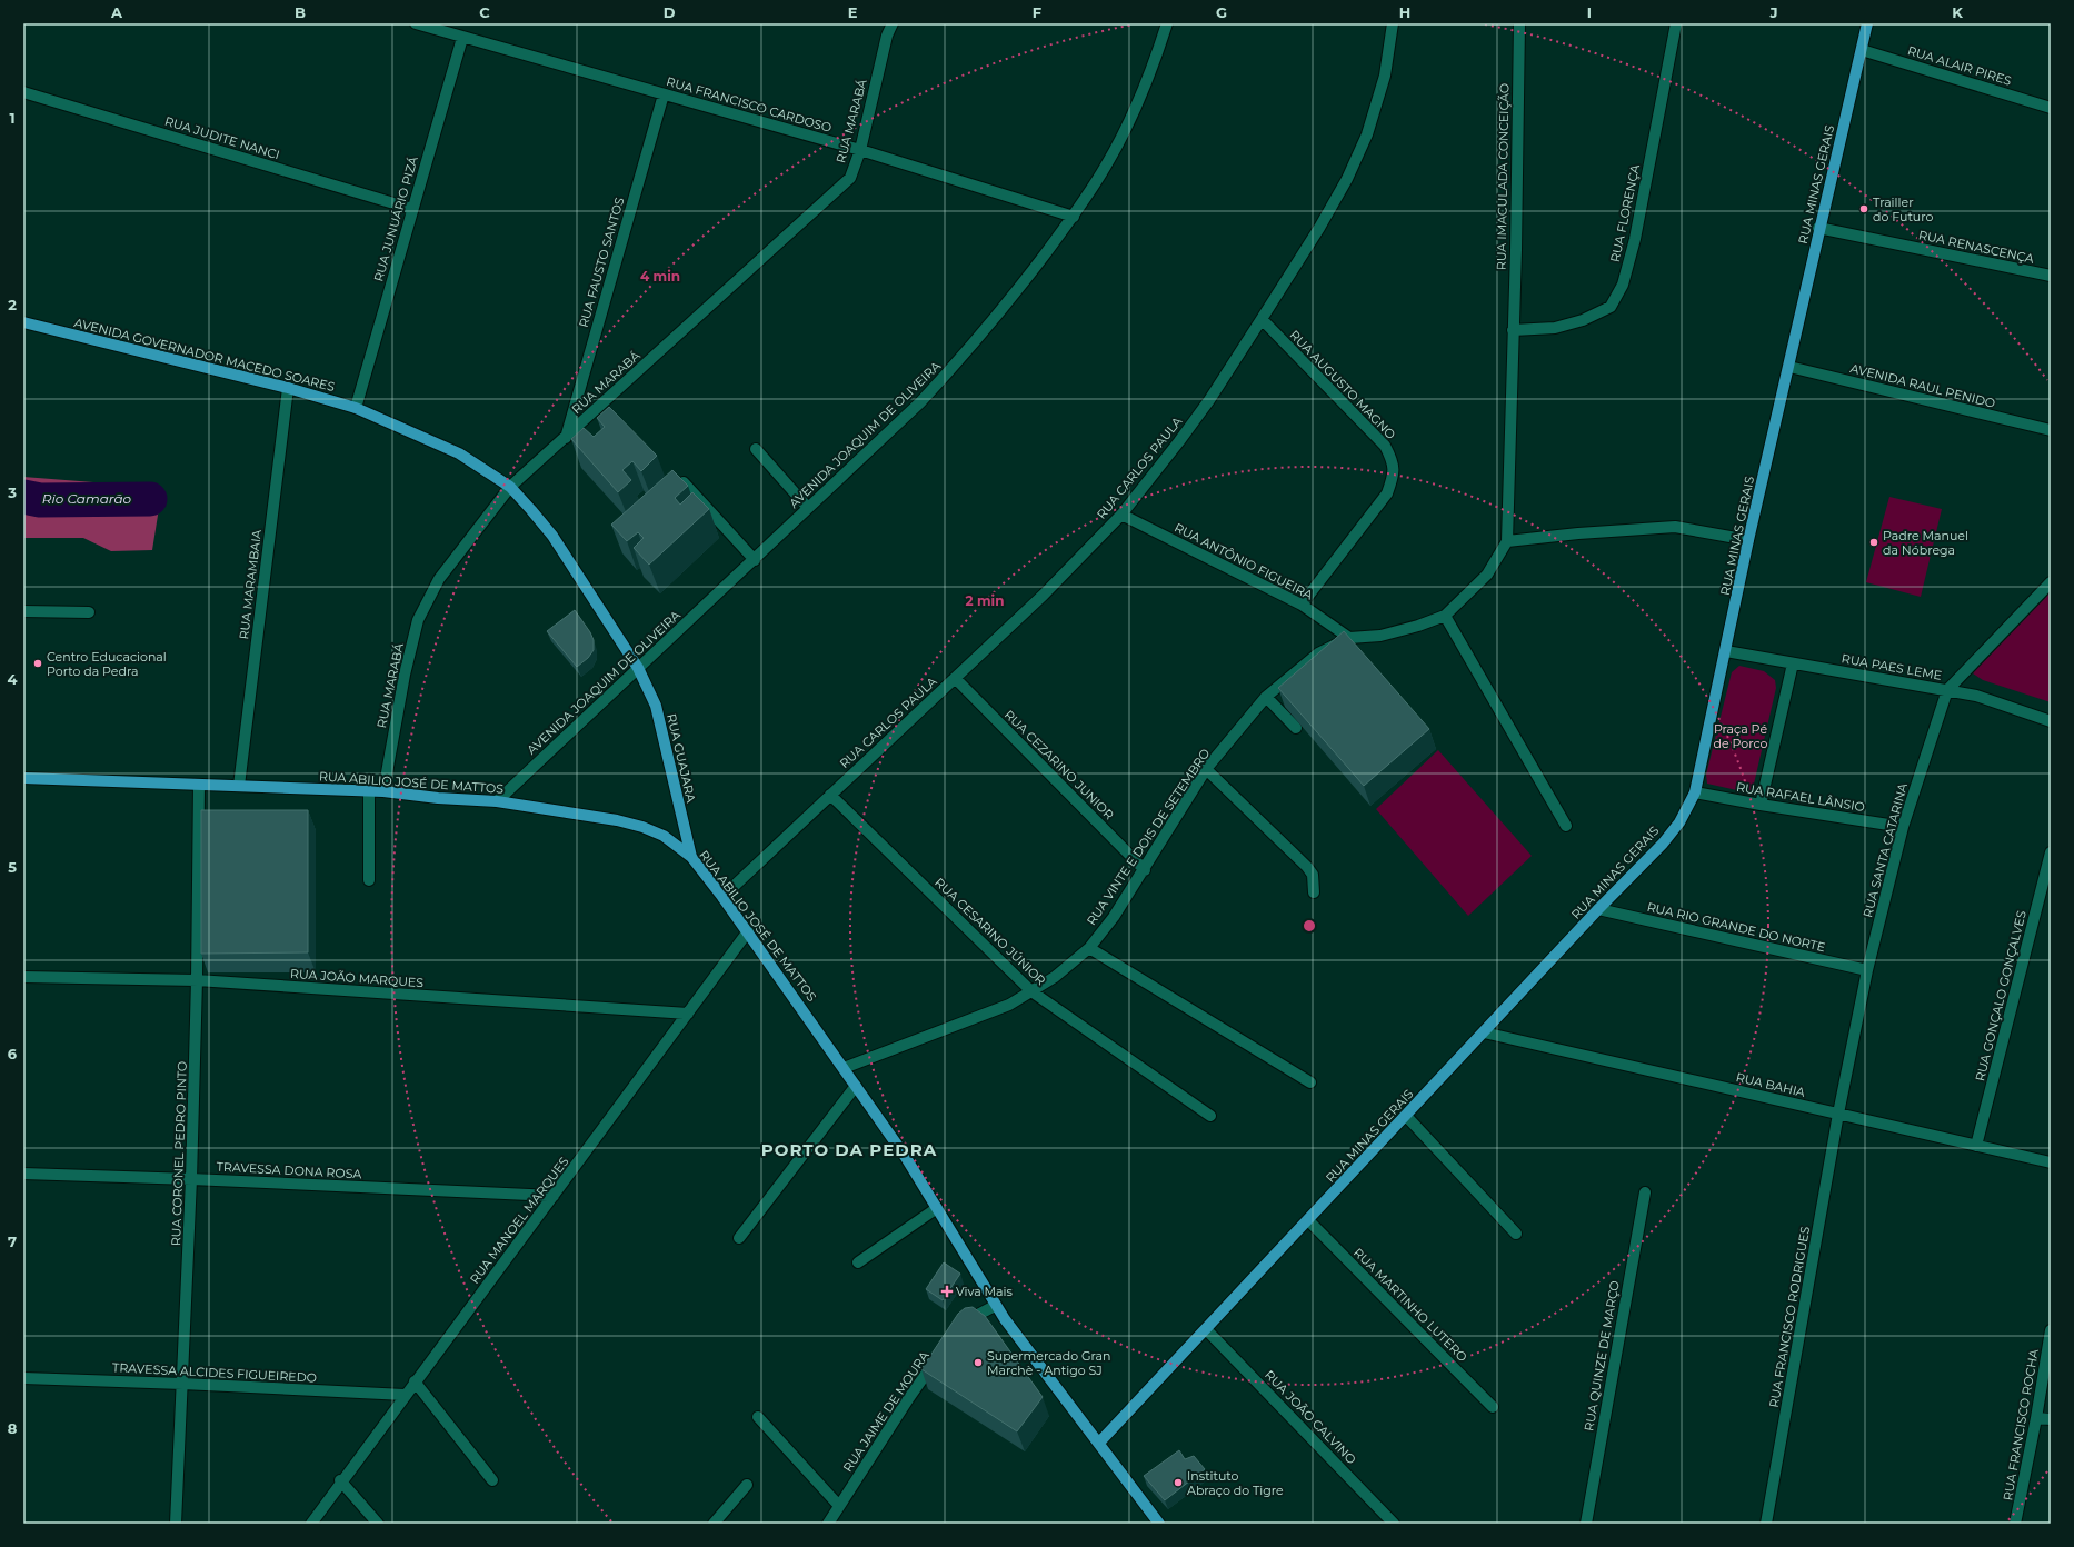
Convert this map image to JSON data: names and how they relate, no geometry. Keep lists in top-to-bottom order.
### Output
{
  "streets": {
    "main road": [
      "RUA MINAS GERAIS",
      "AVENIDA GOVERNADOR MACEDO SOARES",
      "RUA GUAJARA",
      "RUA ABILIO JOSÉ DE MATTOS"
    ],
    "street": [
      "RUA ALAIR PIRES",
      "RUA FRANCISCO CARDOSO",
      "RUA MARABÁ",
      "RUA JUDITE NANCI",
      "RUA IMACULADA CONCEIÇÃO",
      "RUA FLORENÇA",
      "RUA JUNUÁRIO PIZÁ",
      "RUA RENASCENÇA",
      "RUA FAUSTO SANTOS",
      "RUA AUGUSTO MAGNO",
      "AVENIDA RAUL PENIDO",
      "AVENIDA JOAQUIM DE OLIVEIRA",
      "RUA CARLOS PAULA",
      "RUA ANTÔNIO FIGUEIRA",
      "RUA MARAMBAIA",
      "RUA PAES LEME",
      "RUA CEZARINO JUNIOR",
      "RUA RAFAEL LÂNSIO",
      "RUA VINTE E DOIS DE SETEMBRO",
      "RUA SANTA CATARINA",
      "RUA RIO GRANDE DO NORTE",
      "RUA CESARINO JÚNIOR",
      "RUA JOÃO MARQUES",
      "RUA GONÇALO GONÇALVES",
      "RUA BAHIA",
      "RUA CORONEL PEDRO PINTO",
      "TRAVESSA DONA ROSA",
      "RUA MANOEL MARQUES",
      "RUA MARTINHO LUTERO",
      "RUA FRANCISCO RODRIGUES",
      "RUA QUINZE DE MARÇO",
      "TRAVESSA ALCIDES FIGUEIREDO",
      "RUA JAIME DE MOURA",
      "RUA JOÃO CALVINO",
      "RUA FRANCISCO ROCHA"
    ]
  },
  "crossings": [
    ["RUA ALAIR PIRES", "RUA MINAS GERAIS"],
    ["RUA FRANCISCO CARDOSO", "RUA MARABÁ"],
    ["RUA FRANCISCO CARDOSO", "RUA JUNUÁRIO PIZÁ"],
    ["RUA FRANCISCO CARDOSO", "RUA FAUSTO SANTOS"],
    ["RUA FRANCISCO CARDOSO", "AVENIDA JOAQUIM DE OLIVEIRA"],
    ["RUA MARABÁ", "RUA FAUSTO SANTOS"],
    ["RUA MARABÁ", "AVENIDA GOVERNADOR MACEDO SOARES"],
    ["RUA MARABÁ", "RUA ABILIO JOSÉ DE MATTOS"],
    ["RUA JUDITE NANCI", "RUA JUNUÁRIO PIZÁ"],
    ["RUA IMACULADA CONCEIÇÃO", "RUA FLORENÇA"],
    ["RUA IMACULADA CONCEIÇÃO", "RUA VINTE E DOIS DE SETEMBRO"],
    ["RUA MINAS GERAIS", "RUA RENASCENÇA"],
    ["RUA MINAS GERAIS", "AVENIDA RAUL PENIDO"],
    ["RUA MINAS GERAIS", "RUA PAES LEME"],
    ["RUA MINAS GERAIS", "RUA ABILIO JOSÉ DE MATTOS"],
    ["RUA MINAS GERAIS", "RUA RAFAEL LÂNSIO"],
    ["RUA MINAS GERAIS", "RUA RIO GRANDE DO NORTE"],
    ["RUA MINAS GERAIS", "RUA BAHIA"],
    ["RUA MINAS GERAIS", "RUA MARTINHO LUTERO"],
    ["RUA MINAS GERAIS", "RUA JOÃO CALVINO"],
    ["RUA FLORENÇA", "RUA VINTE E DOIS DE SETEMBRO"],
    ["RUA JUNUÁRIO PIZÁ", "AVENIDA GOVERNADOR MACEDO SOARES"],
    ["AVENIDA GOVERNADOR MACEDO SOARES", "AVENIDA JOAQUIM DE OLIVEIRA"],
    ["AVENIDA GOVERNADOR MACEDO SOARES", "RUA MARAMBAIA"],
    ["AVENIDA GOVERNADOR MACEDO SOARES", "RUA GUAJARA"],
    ["RUA AUGUSTO MAGNO", "RUA CARLOS PAULA"],
    ["RUA AUGUSTO MAGNO", "RUA ANTÔNIO FIGUEIRA"],
    ["AVENIDA JOAQUIM DE OLIVEIRA", "RUA GUAJARA"],
    ["AVENIDA JOAQUIM DE OLIVEIRA", "RUA ABILIO JOSÉ DE MATTOS"],
    ["RUA CARLOS PAULA", "RUA ANTÔNIO FIGUEIRA"],
    ["RUA CARLOS PAULA", "RUA CEZARINO JUNIOR"],
    ["RUA CARLOS PAULA", "RUA ABILIO JOSÉ DE MATTOS"],
    ["RUA CARLOS PAULA", "RUA CESARINO JÚNIOR"],
    ["RUA ANTÔNIO FIGUEIRA", "RUA VINTE E DOIS DE SETEMBRO"],
    ["RUA MARAMBAIA", "RUA ABILIO JOSÉ DE MATTOS"],
    ["RUA PAES LEME", "RUA SANTA CATARINA"],
    ["RUA GUAJARA", "RUA ABILIO JOSÉ DE MATTOS"],
    ["RUA CEZARINO JUNIOR", "RUA VINTE E DOIS DE SETEMBRO"],
    ["RUA ABILIO JOSÉ DE MATTOS", "RUA VINTE E DOIS DE SETEMBRO"],
    ["RUA ABILIO JOSÉ DE MATTOS", "RUA CORONEL PEDRO PINTO"],
    ["RUA ABILIO JOSÉ DE MATTOS", "RUA MANOEL MARQUES"],
    ["RUA RAFAEL LÂNSIO", "RUA SANTA CATARINA"],
    ["RUA VINTE E DOIS DE SETEMBRO", "RUA CESARINO JÚNIOR"],
    ["RUA SANTA CATARINA", "RUA RIO GRANDE DO NORTE"],
    ["RUA SANTA CATARINA", "RUA BAHIA"],
    ["RUA SANTA CATARINA", "RUA FRANCISCO RODRIGUES"],
    ["RUA JOÃO MARQUES", "RUA CORONEL PEDRO PINTO"],
    ["RUA JOÃO MARQUES", "RUA MANOEL MARQUES"],
    ["RUA GONÇALO GONÇALVES", "RUA BAHIA"],
    ["RUA BAHIA", "RUA FRANCISCO RODRIGUES"],
    ["RUA CORONEL PEDRO PINTO", "TRAVESSA DONA ROSA"],
    ["RUA CORONEL PEDRO PINTO", "TRAVESSA ALCIDES FIGUEIREDO"],
    ["TRAVESSA DONA ROSA", "RUA MANOEL MARQUES"],
    ["RUA MANOEL MARQUES", "TRAVESSA ALCIDES FIGUEIREDO"]
  ],
  "districts": ["PORTO DA PEDRA"],
  "water": ["Rio Camarão"],
  "parks": ["Praça Pé de Porco"],
  "places": {
    "other": [
      "Trailler do Futuro",
      "Padre Manuel da Nóbrega",
      "Centro Educacional Porto da Pedra",
      "Supermercado Gran Marchè - Antigo SJ",
      "Instituto Abraço do Tigre"
    ],
    "health": ["Viva Mais"]
  },
  "grid": {
    "columns": [
      "A",
      "B",
      "C",
      "D",
      "E",
      "F",
      "G",
      "H",
      "I",
      "J",
      "K"
    ],
    "rows": [
      "1",
      "2",
      "3",
      "4",
      "5",
      "6",
      "7",
      "8"
    ]
  },
  "rings": ["4 min", "2 min"]
}
